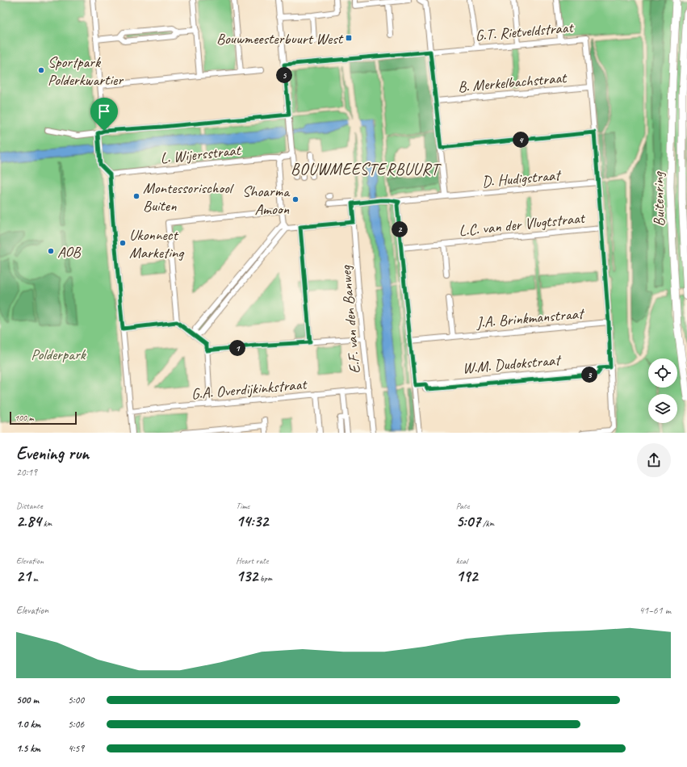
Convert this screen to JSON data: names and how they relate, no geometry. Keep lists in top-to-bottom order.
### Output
{
  "streets": {
    "highway": ["Buitenring"],
    "street": [
      "G.T. Rietveldstraat",
      "B. Merkelbachstraat",
      "L. Wijersstraat",
      "D. Hudigstraat",
      "L.C. van der Vlugtstraat",
      "J.A. Brinkmanstraat",
      "E.F. van den Banweg",
      "W.M. Dudokstraat",
      "G.A. Overdijkinkstraat"
    ]
  },
  "crossings": [
    ["G.T. Rietveldstraat", "B. Merkelbachstraat"],
    ["G.T. Rietveldstraat", "D. Hudigstraat"],
    ["G.T. Rietveldstraat", "L.C. van der Vlugtstraat"],
    ["G.T. Rietveldstraat", "J.A. Brinkmanstraat"],
    ["G.T. Rietveldstraat", "W.M. Dudokstraat"],
    ["D. Hudigstraat", "E.F. van den Banweg"],
    ["E.F. van den Banweg", "G.A. Overdijkinkstraat"]
  ],
  "districts": ["BOUWMEESTERBUURT"],
  "parks": ["Polderpark"],
  "places": {
    "transit": ["Bouwmeesterbuurt West"],
    "other": [
      "Sportpark Polderkwartier",
      "Montessorischool Buiten",
      "Shoarma Amoon",
      "Ukonnect Marketing",
      "AOB"
    ]
  },
  "scale_bar": "100 m",
  "page": {
    "pins": [
      "5",
      "4",
      "2",
      "1",
      "3"
    ],
    "scale": "100 m",
    "heading": ["Evening run", "20:19"],
    "stats": [
      ["Distance", "2.84 km"],
      ["Time", "14:32"],
      ["Pace", "5:07 /km"],
      ["Elevation", "21 m"],
      ["Heart rate", "132 bpm"],
      ["kcal", "192"]
    ],
    "chart": ["Elevation", "41–61 m"],
    "list": [
      {
        "name": "500 m",
        "note": "5:00"
      },
      {
        "name": "1.0 km",
        "note": "5:06"
      },
      {
        "name": "1.5 km",
        "note": "4:59"
      }
    ]
  }
}
